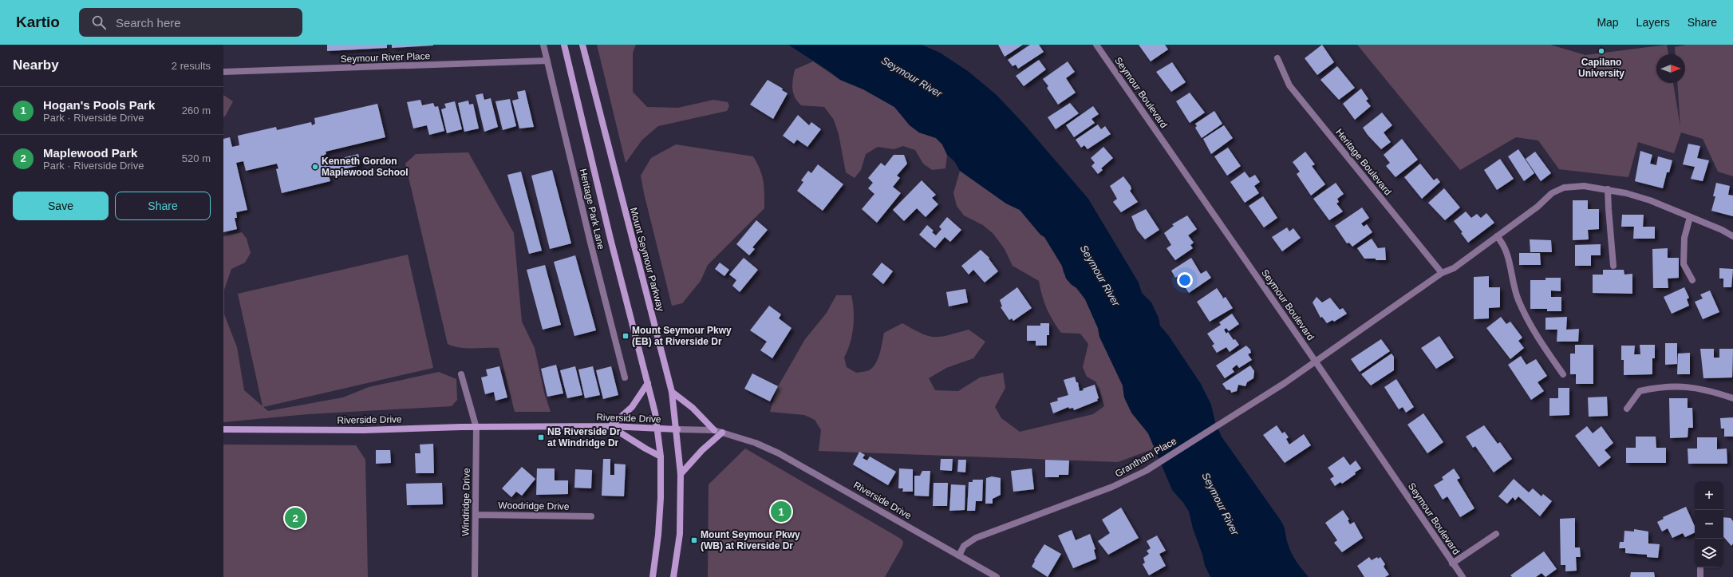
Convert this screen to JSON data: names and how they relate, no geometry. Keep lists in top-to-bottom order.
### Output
{
  "streets": {
    "main road": ["Mount Seymour Parkway", "Riverside Drive"],
    "street": [
      "Seymour River Place",
      "Seymour Boulevard",
      "Heritage Boulevard",
      "Heritage Park Lane",
      "Grantham Place",
      "Windridge Drive",
      "Woodridge Drive"
    ]
  },
  "crossings": [
    ["Seymour River Place", "Heritage Park Lane"],
    ["Seymour Boulevard", "Grantham Place"],
    ["Mount Seymour Parkway", "Riverside Drive"],
    ["Riverside Drive", "Grantham Place"],
    ["Riverside Drive", "Windridge Drive"],
    ["Windridge Drive", "Woodridge Drive"]
  ],
  "water": ["Seymour River"],
  "places": {
    "other": ["Capilano University", "Kenneth Gordon Maplewood School"],
    "transit": ["Mount Seymour Pkwy (EB) at Riverside Dr", "NB Riverside Dr at Windridge Dr", "Mount Seymour Pkwy (WB) at Riverside Dr"]
  },
  "north": "right",
  "page": {
    "header": "Kartio",
    "search": "Search here",
    "nav": ["Map", "Layers", "Share"],
    "heading": ["Nearby", "2 results"],
    "list": [
      {
        "mark": "1",
        "name": "Hogan's Pools Park",
        "note": "Park · Riverside Drive",
        "value": "260 m"
      },
      {
        "mark": "2",
        "name": "Maplewood Park",
        "note": "Park · Riverside Drive",
        "value": "520 m"
      }
    ],
    "buttons": ["Save", "Share"],
    "map_buttons": ["+", "−"],
    "pins": ["1", "2"]
  }
}
